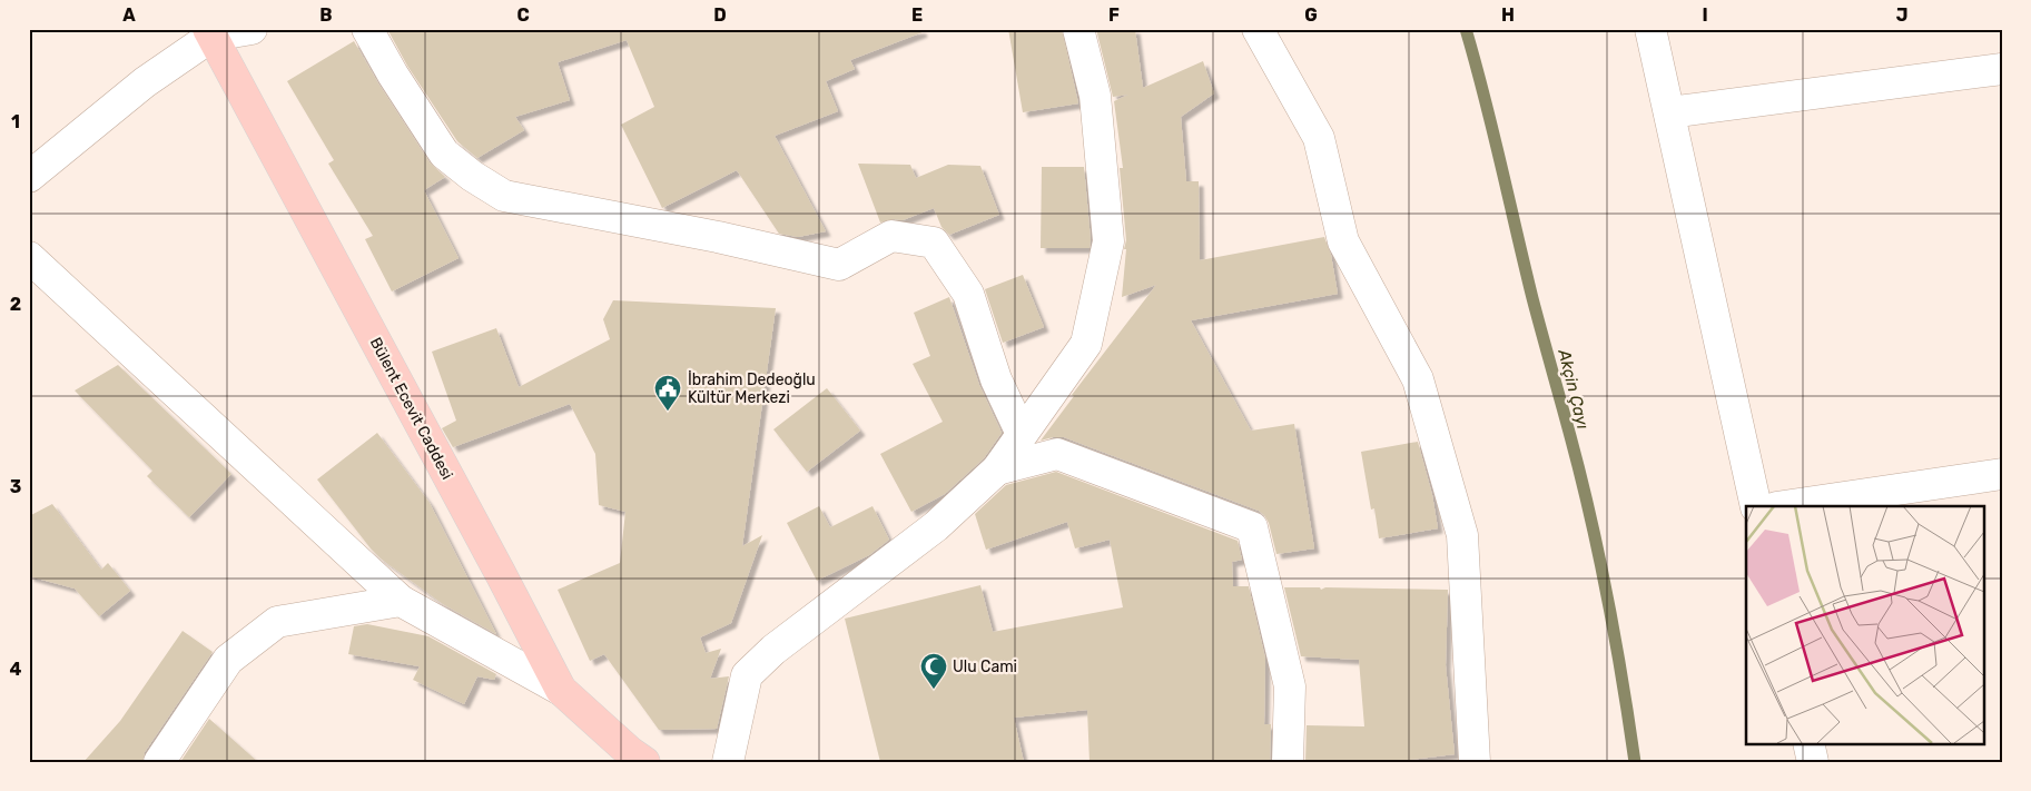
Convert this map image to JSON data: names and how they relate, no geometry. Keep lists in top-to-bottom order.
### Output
{
  "streets": {
    "main road": ["Bülent Ecevit Caddesi"]
  },
  "water": ["Akçin Çayı"],
  "places": {
    "public building": ["İbrahim Dedeoğlu Kültür Merkezi"],
    "mosque": ["Ulu Cami"]
  },
  "grid": {
    "columns": [
      "A",
      "B",
      "C",
      "D",
      "E",
      "F",
      "G",
      "H",
      "I",
      "J"
    ],
    "rows": [
      "1",
      "2",
      "3",
      "4"
    ]
  }
}
